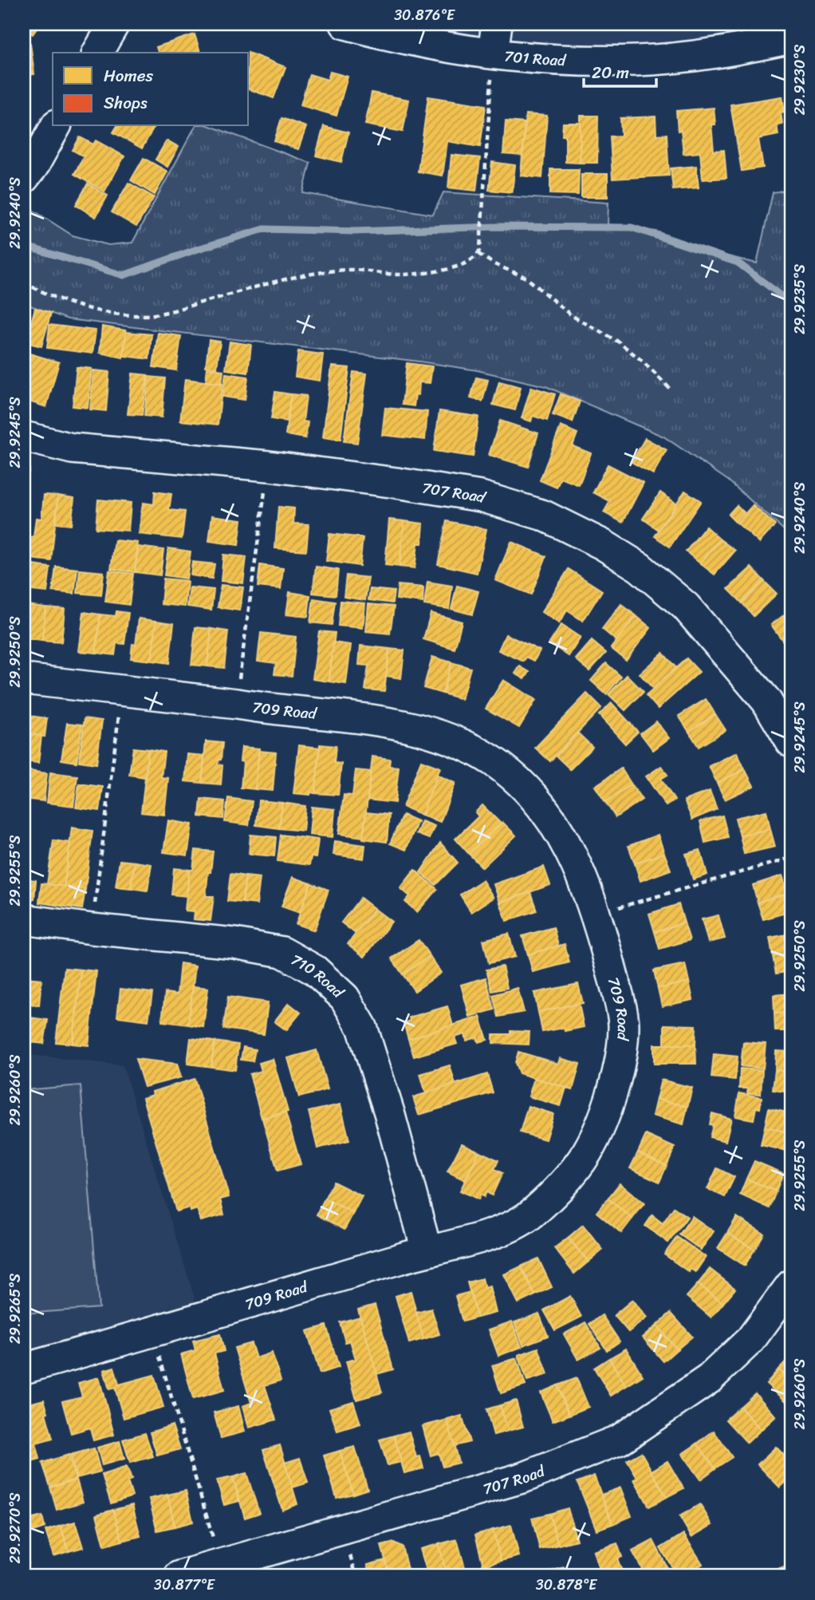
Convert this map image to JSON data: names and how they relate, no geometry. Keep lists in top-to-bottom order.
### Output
{
  "streets": {
    "street": [
      "701 Road",
      "707 Road",
      "709 Road",
      "710 Road"
    ]
  },
  "crossings": [
    ["709 Road", "710 Road"]
  ],
  "legend": ["Homes", "Shops"],
  "scale_bar": "20 m",
  "coordinates": [
    "30.876°E",
    "29.9230°S",
    "29.9240°S",
    "29.9235°S",
    "29.9245°S",
    "29.9250°S",
    "29.9255°S",
    "29.9260°S",
    "29.9265°S",
    "29.9270°S",
    "30.877°E",
    "30.878°E"
  ]
}
